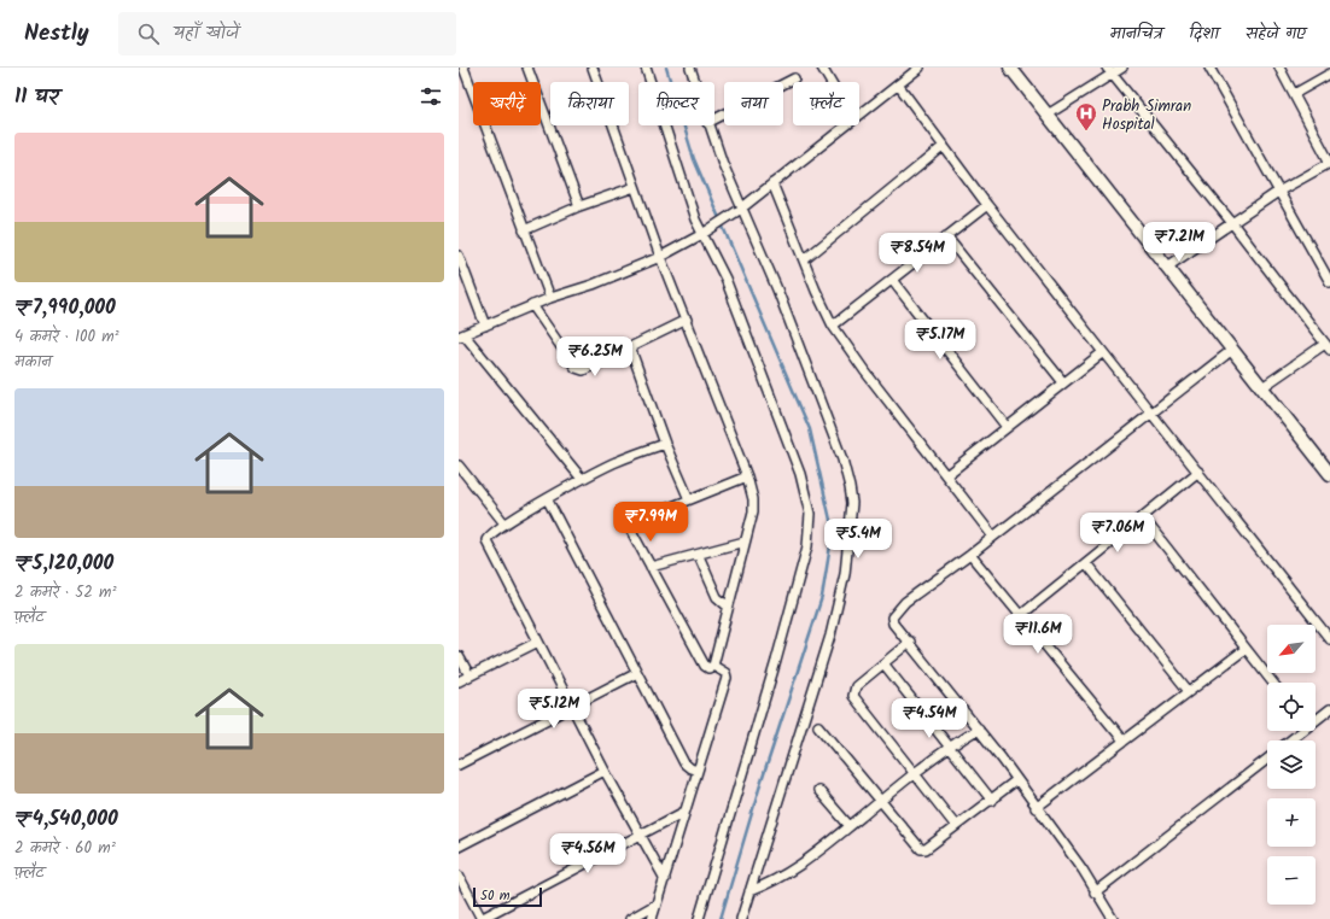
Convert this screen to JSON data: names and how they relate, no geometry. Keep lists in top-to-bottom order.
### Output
{
  "places": {
    "hospital": ["Prabh Simran Hospital"]
  },
  "scale_bar": "50 m",
  "north": "bottom left",
  "page": {
    "header": "Nestly",
    "search": "यहाँ खोजें",
    "nav": ["मानचित्र", "दिशा", "सहेजे गए"],
    "heading": "11 घर",
    "chip": [
      "खरीदें",
      "किराया",
      "फ़िल्टर",
      "नया",
      "फ़्लैट"
    ],
    "list": [
      {
        "name": "₹7,990,000",
        "note": "4 कमरे · 100 m² · मकान"
      },
      {
        "name": "₹5,120,000",
        "note": "2 कमरे · 52 m² · फ़्लैट"
      },
      {
        "name": "₹4,540,000",
        "note": "2 कमरे · 60 m² · फ़्लैट"
      }
    ],
    "price": [
      "₹7.21M",
      "₹8.54M",
      "₹5.17M",
      "₹6.25M",
      "₹7.99M",
      "₹7.06M",
      "₹5.4M",
      "₹11.6M",
      "₹5.12M",
      "₹4.54M",
      "₹4.56M"
    ],
    "map_buttons": ["+", "−"],
    "scale": "50 m"
  }
}
